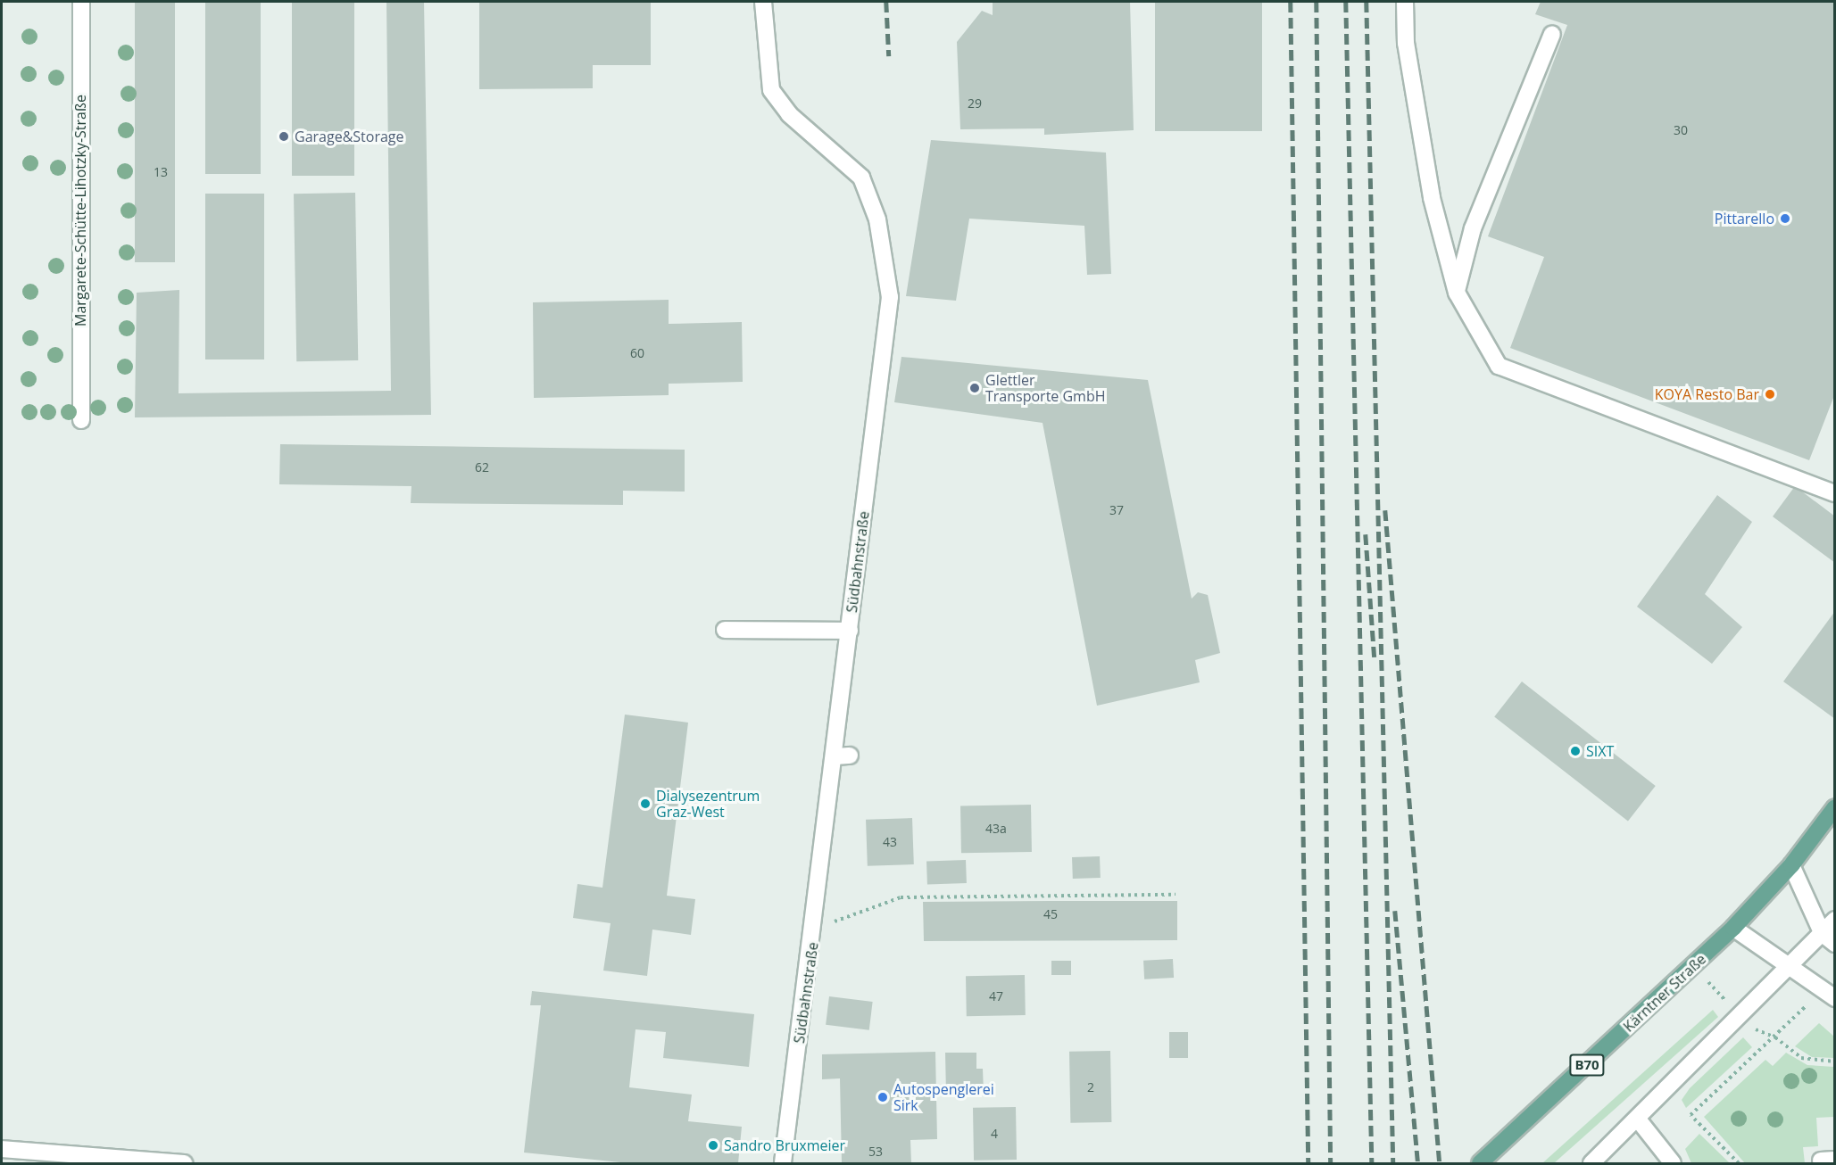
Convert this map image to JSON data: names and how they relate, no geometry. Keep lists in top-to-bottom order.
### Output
{
  "streets": {
    "main road": ["Kärntner Straße", "B70"],
    "street": ["Margarete-Schütte-Lihotzky-Straße", "Südbahnstraße"]
  },
  "places": [
    "Garage&Storage",
    "Pittarello",
    "Glettler Transporte GmbH",
    "KOYA Resto Bar",
    "SIXT",
    "Dialysezentrum Graz-West",
    "Autospenglerei Sirk",
    "Sandro Bruxmeier"
  ],
  "house_numbers": [
    "29",
    "30",
    "13",
    "60",
    "62",
    "37",
    "43a",
    "43",
    "45",
    "47",
    "2",
    "4",
    "53"
  ]
}
